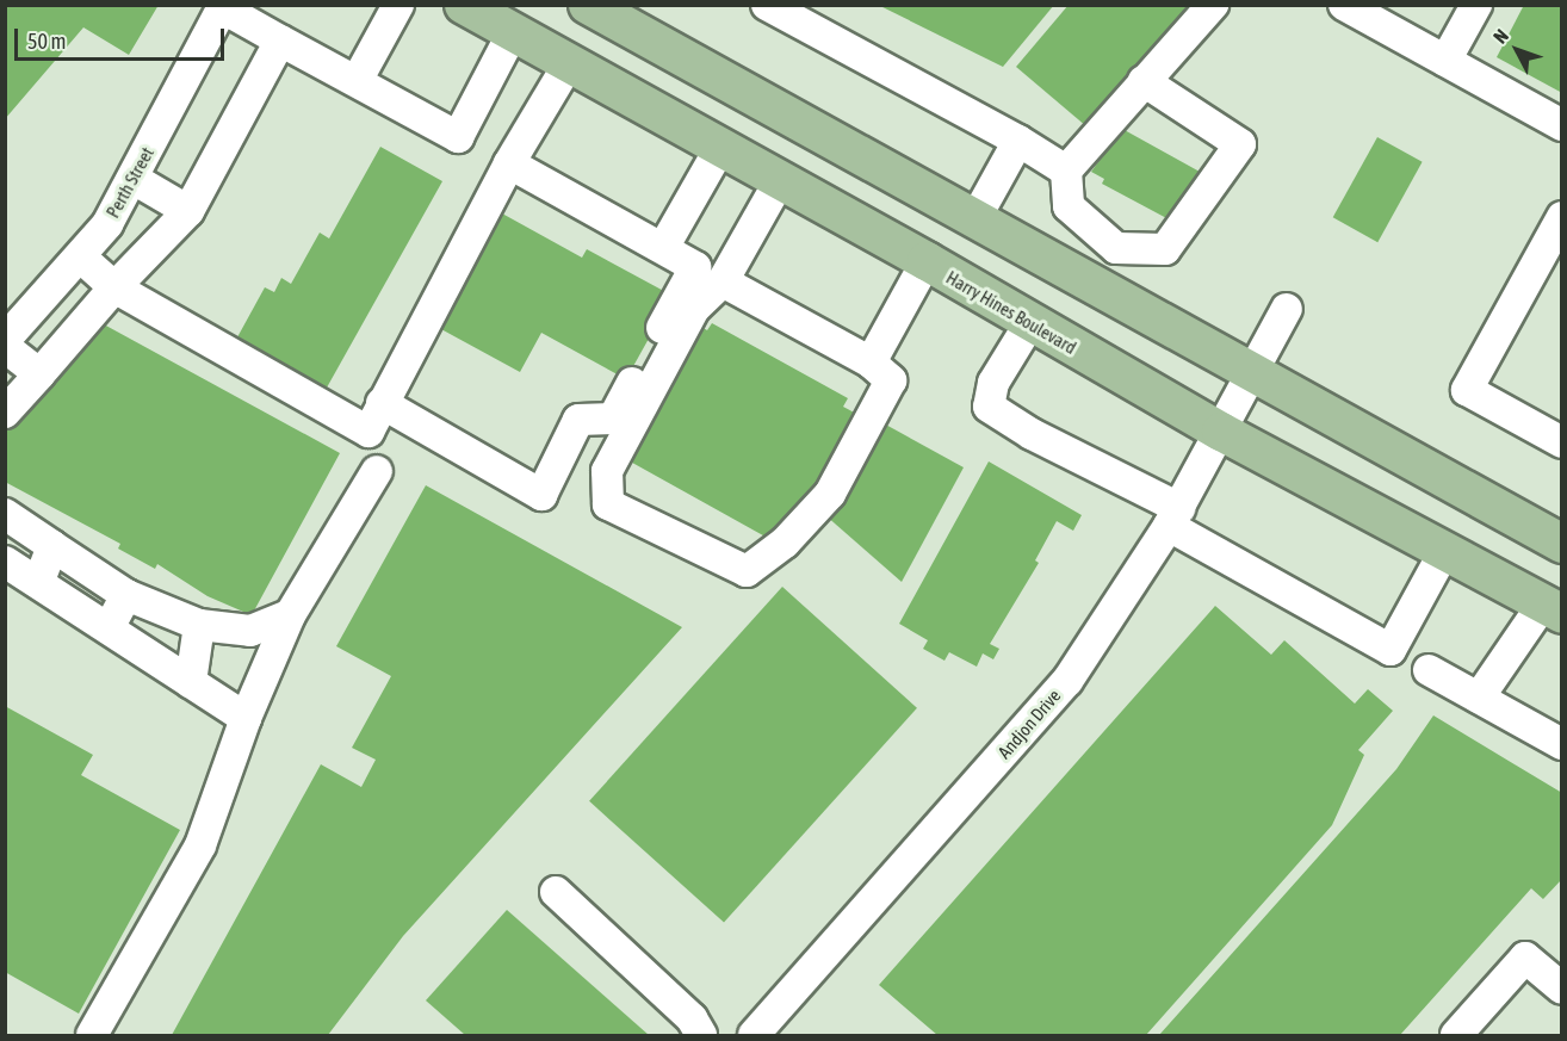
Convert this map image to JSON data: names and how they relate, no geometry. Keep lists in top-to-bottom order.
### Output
{
  "streets": {
    "main road": ["Harry Hines Boulevard"],
    "street": ["Perth Street", "Andjon Drive"]
  },
  "crossings": [
    ["Harry Hines Boulevard", "Andjon Drive"]
  ],
  "scale_bar": "50 m",
  "north": "top left"
}
